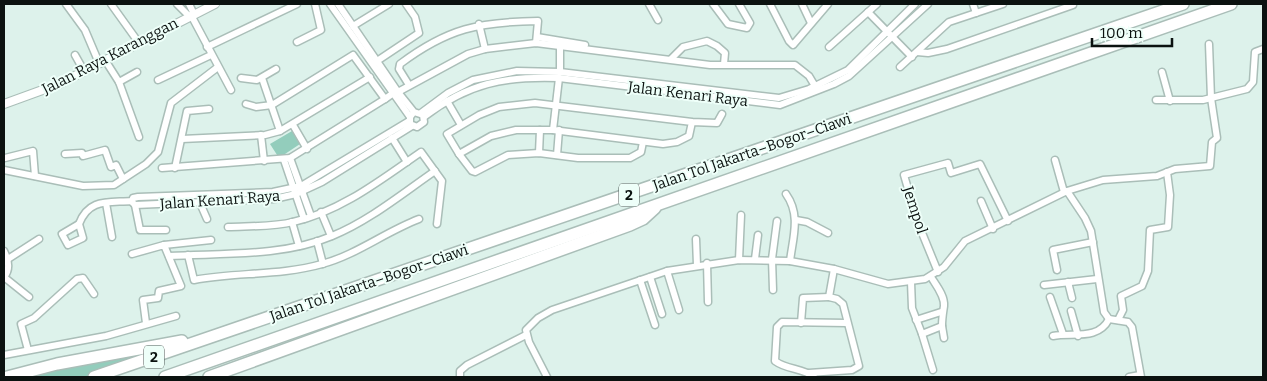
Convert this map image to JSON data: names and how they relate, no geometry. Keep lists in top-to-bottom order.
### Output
{
  "streets": {
    "highway": ["Jalan Tol Jakarta–Bogor–Ciawi", "2"],
    "street": ["Jalan Raya Karanggan", "Jalan Kenari Raya", "Jempol"]
  },
  "scale_bar": "100 m"
}
